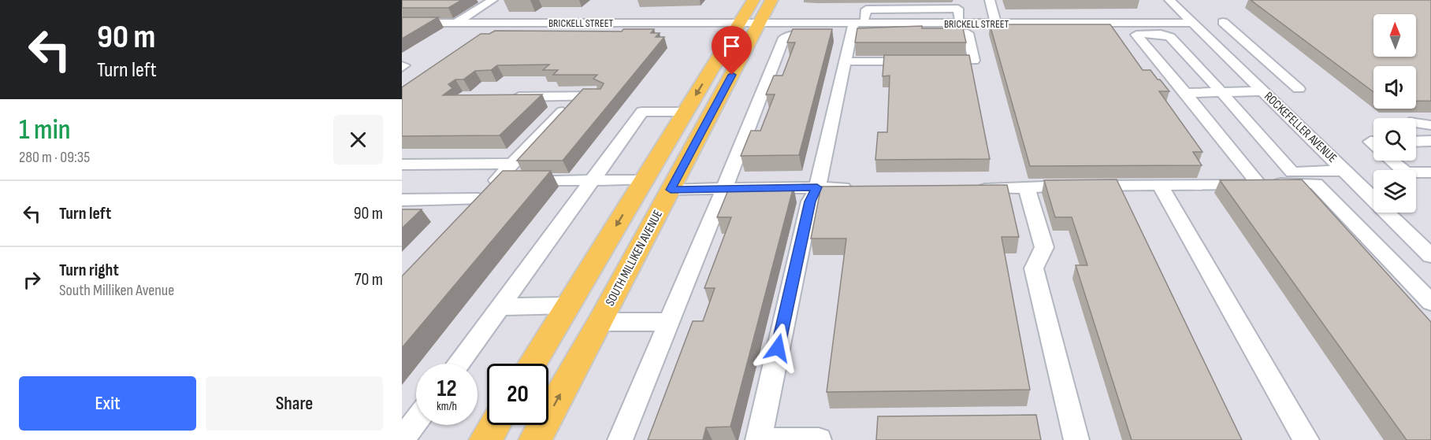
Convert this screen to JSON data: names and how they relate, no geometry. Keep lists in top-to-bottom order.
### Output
{
  "streets": {
    "main road": ["SOUTH MILLIKEN AVENUE"],
    "street": ["BRICKELL STREET", "ROCKEFELLER AVENUE"]
  },
  "crossings": [
    ["BRICKELL STREET", "ROCKEFELLER AVENUE"],
    ["BRICKELL STREET", "SOUTH MILLIKEN AVENUE"]
  ],
  "north": "top",
  "page": {
    "turn": ["90 m", "Turn left"],
    "heading": ["1 min", "280 m · 09:35"],
    "list": [
      {
        "name": "Turn left",
        "value": "90 m"
      },
      {
        "name": "Turn right",
        "note": "South Milliken Avenue",
        "value": "70 m"
      }
    ],
    "speed": "12 km/h",
    "limit": "20",
    "buttons": ["Exit", "Share"]
  }
}
